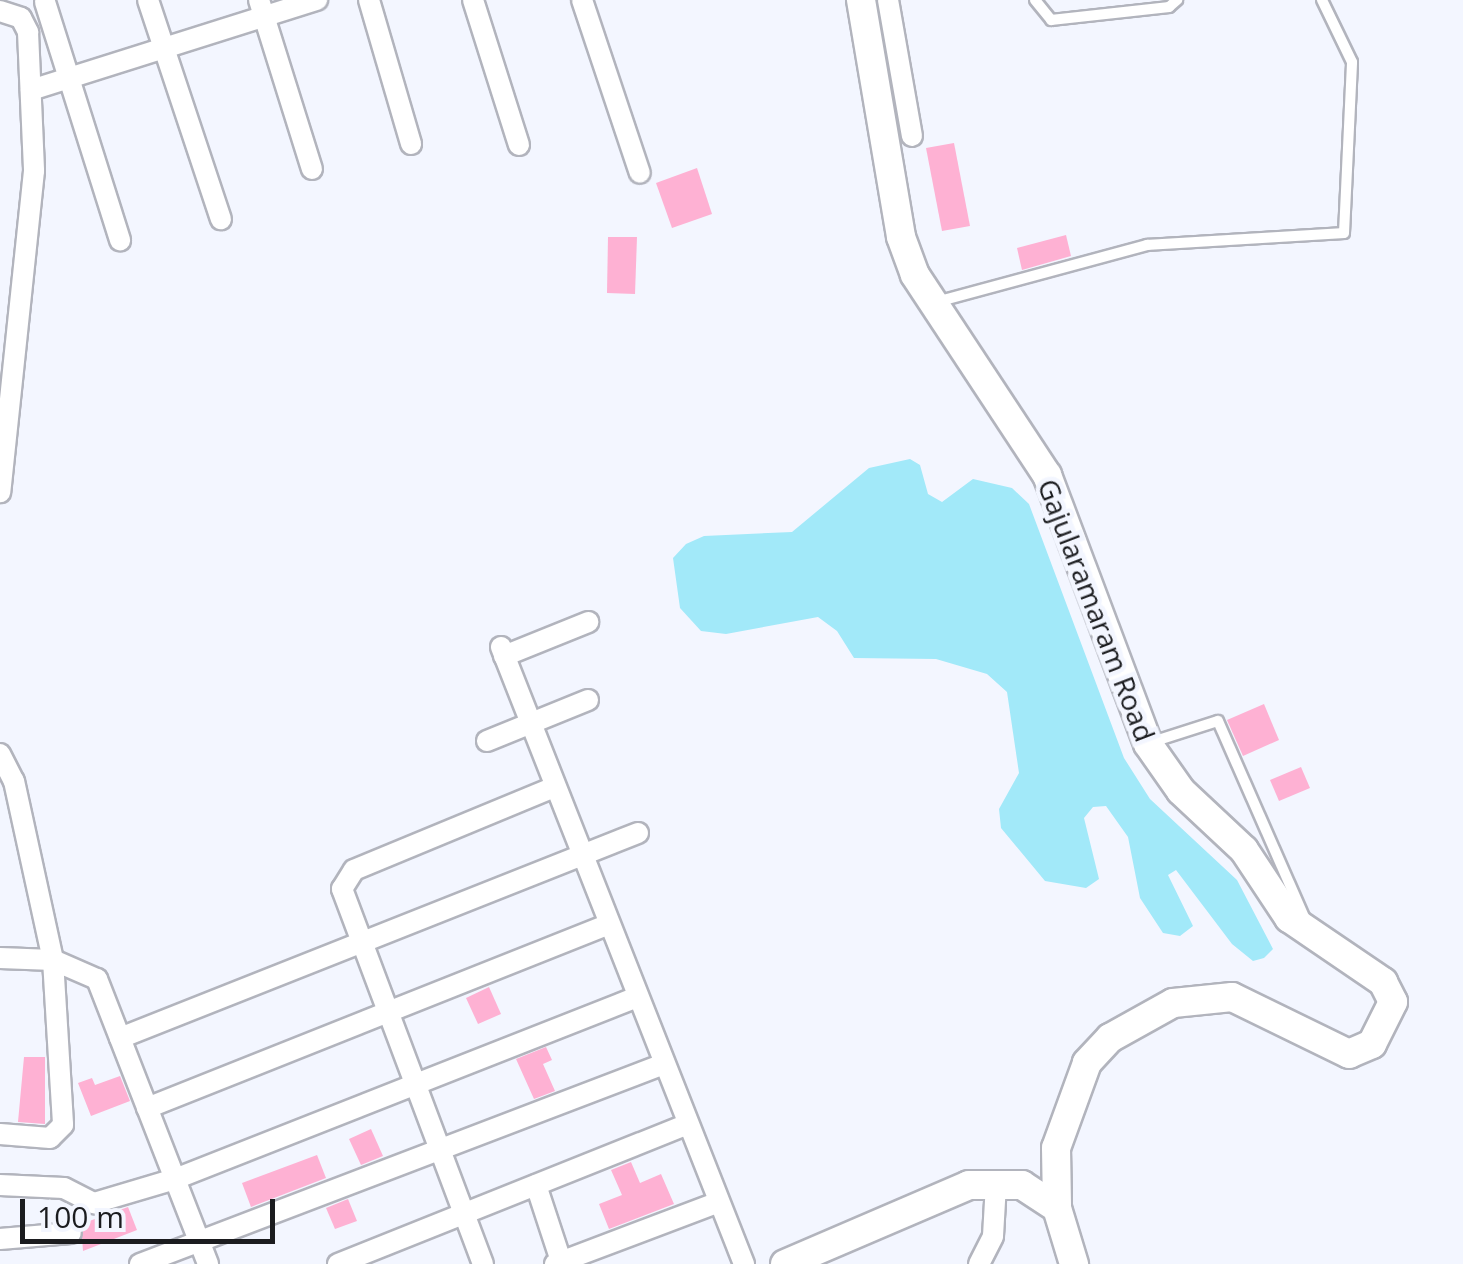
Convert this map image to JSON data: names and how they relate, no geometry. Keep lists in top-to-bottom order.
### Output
{
  "streets": {
    "main road": ["Gajularamaram Road"]
  },
  "scale_bar": "100 m"
}
